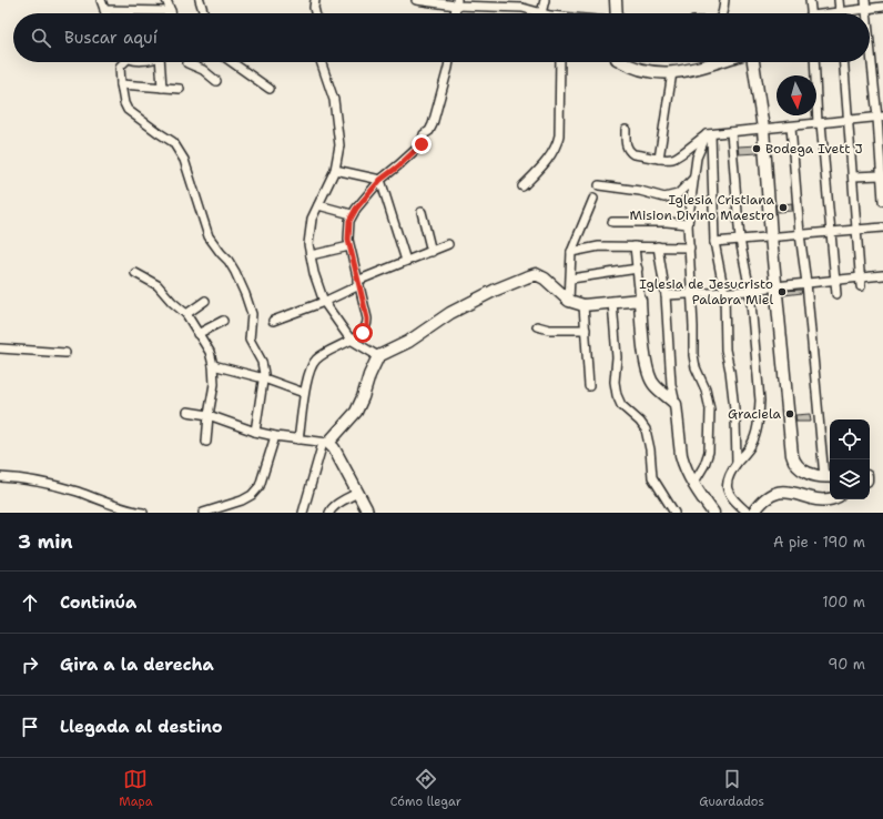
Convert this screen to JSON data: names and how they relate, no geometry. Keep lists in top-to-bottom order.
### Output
{
  "places": [
    "Bodega Ivett J",
    "Iglesia Cristiana Mision Divino Maestro",
    "Iglesia de Jesucristo Palabra Miel",
    "Graciela"
  ],
  "north": "bottom",
  "page": {
    "search": "Buscar aquí",
    "heading": ["3 min", "A pie · 190 m"],
    "list": [
      ["Continúa", "100 m"],
      ["Gira a la derecha", "90 m"],
      "Llegada al destino"
    ],
    "nav": ["Mapa", "Cómo llegar", "Guardados"]
  }
}
